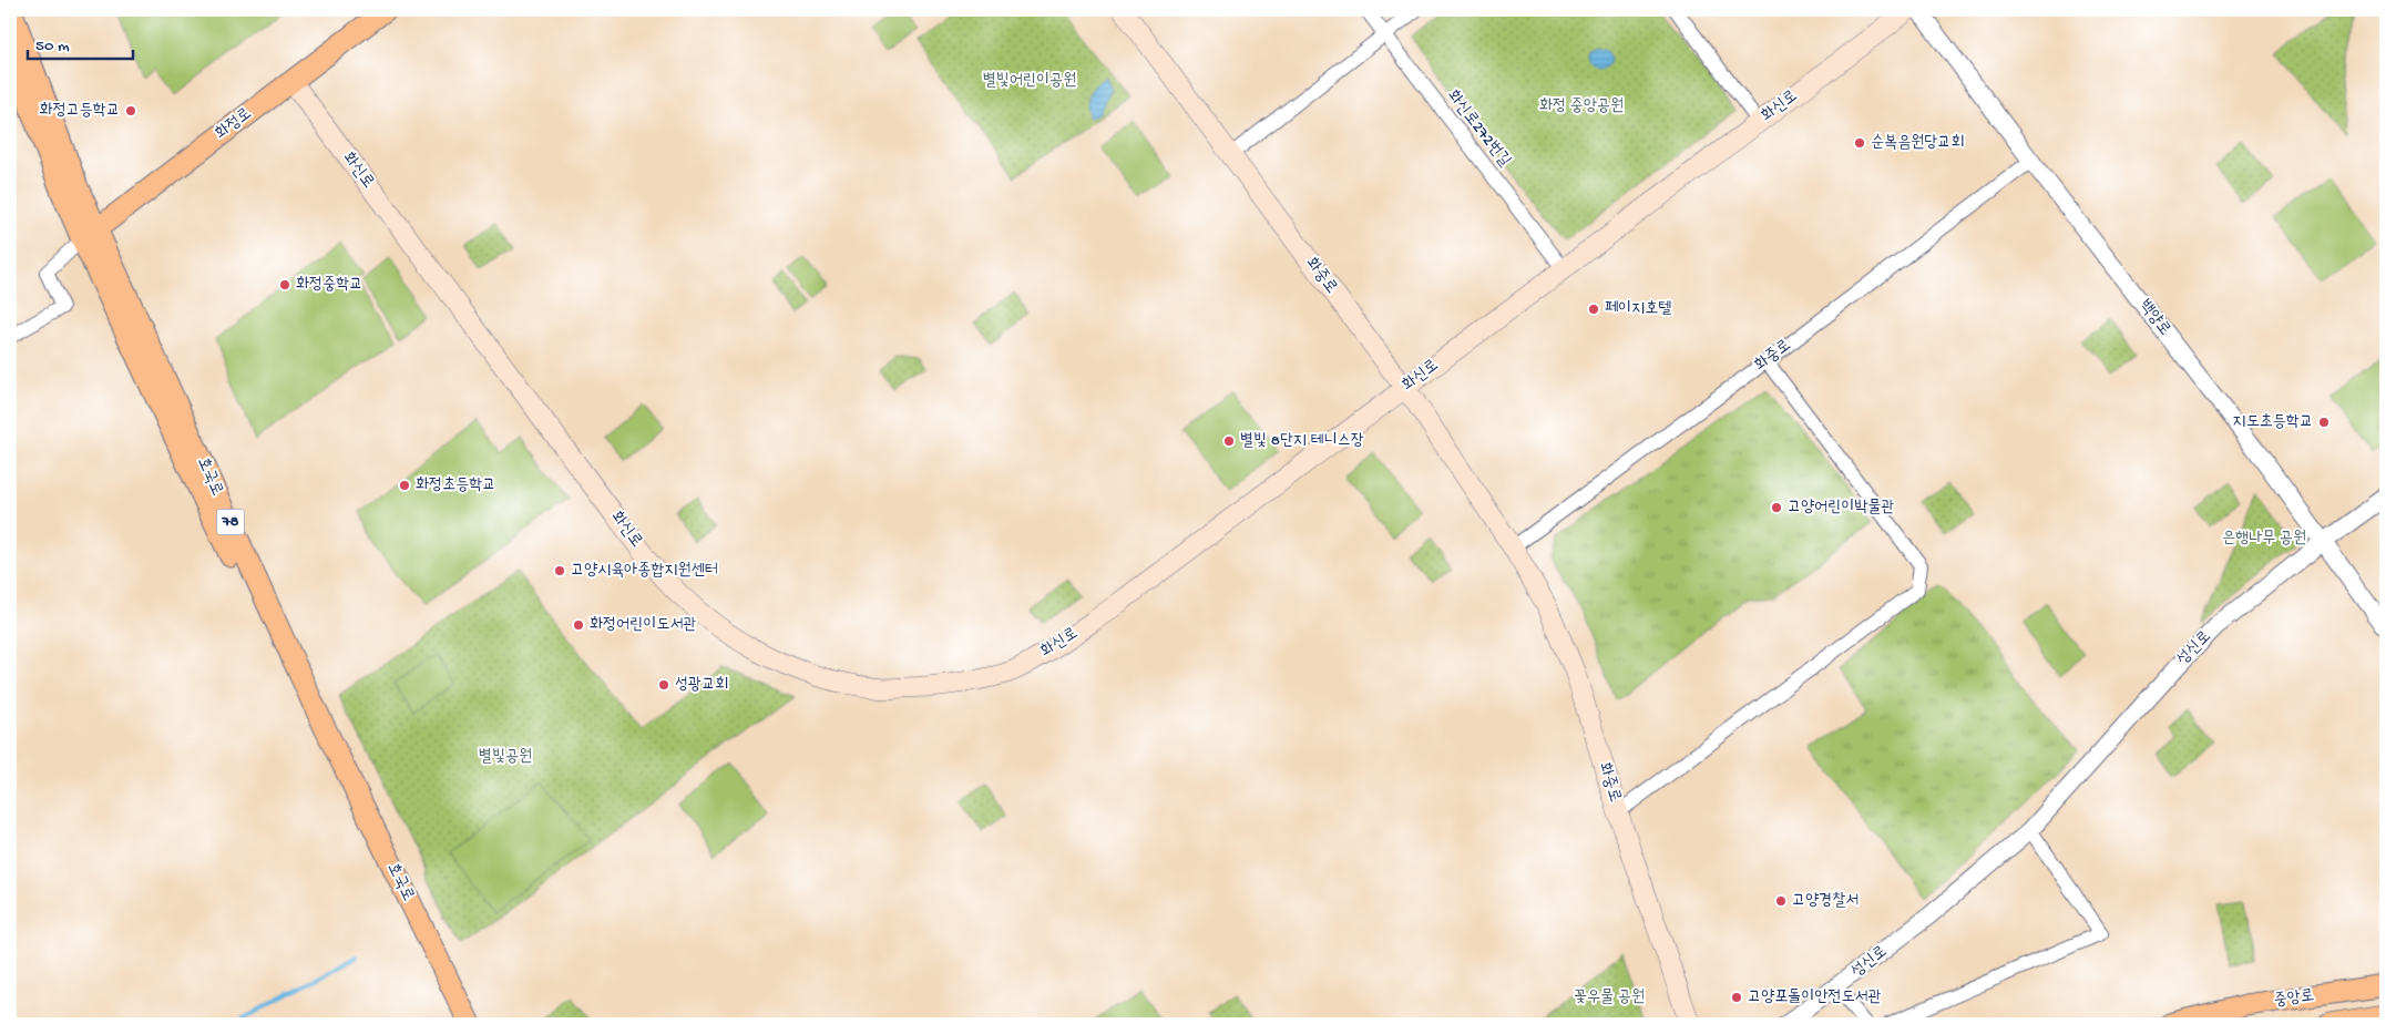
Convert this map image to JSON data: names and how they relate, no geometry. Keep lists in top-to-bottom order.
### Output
{
  "streets": {
    "main road": [
      "화신로",
      "화정로",
      "화중로",
      "호국로",
      "78",
      "중앙로"
    ],
    "street": ["화신로272번길", "백양로", "성신로"]
  },
  "crossings": [
    ["화신로", "화정로"],
    ["화신로", "화신로272번길"],
    ["화신로", "화중로"],
    ["화정로", "호국로"],
    ["화중로", "백양로"],
    ["백양로", "성신로"]
  ],
  "parks": [
    "별빛어린이공원",
    "화정 중앙공원",
    "은행나무 공원",
    "별빛공원",
    "꽃우물 공원"
  ],
  "places": [
    "화정고등학교",
    "순복음원당교회",
    "화정중학교",
    "페이지호텔",
    "지도초등학교",
    "별빛 8단지 테니스장",
    "화정초등학교",
    "고양어린이박물관",
    "고양시육아종합지원센터",
    "화정어린이도서관",
    "성광교회",
    "고양경찰서",
    "고양포돌이안전도서관"
  ],
  "scale_bar": "50 m"
}
